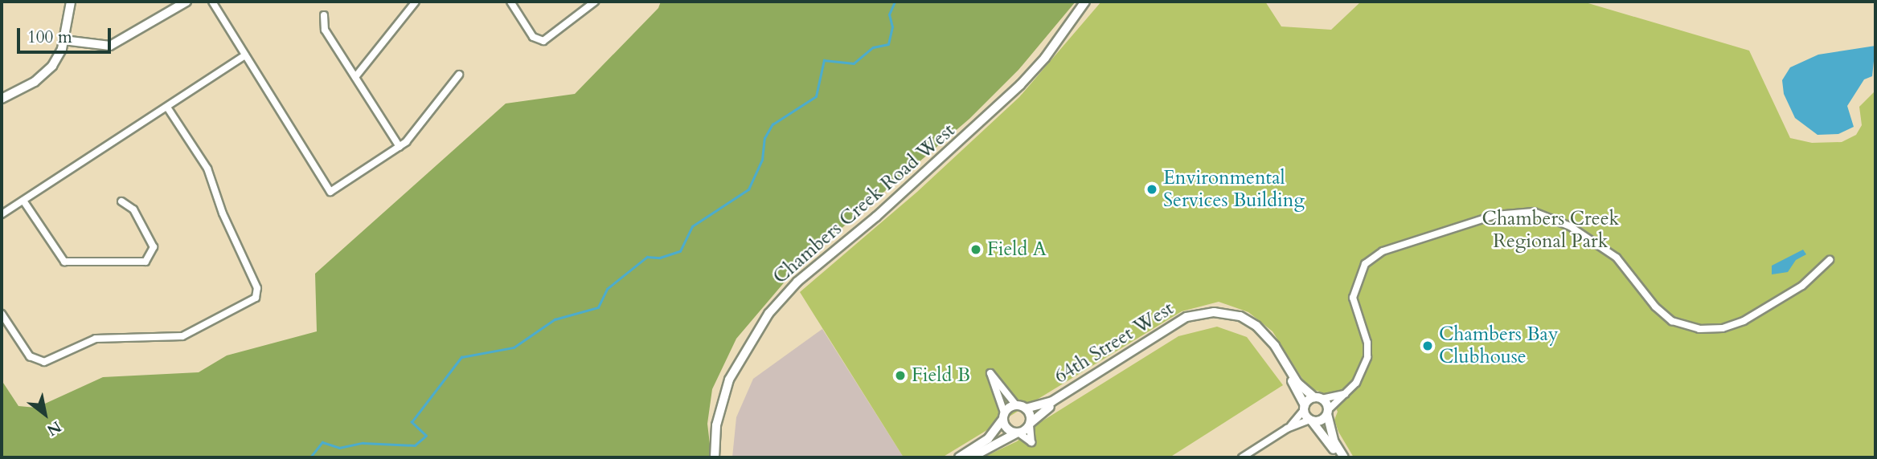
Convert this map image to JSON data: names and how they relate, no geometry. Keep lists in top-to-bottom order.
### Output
{
  "streets": {
    "street": ["Chambers Creek Road West", "64th Street West"]
  },
  "parks": ["Chambers Creek Regional Park"],
  "places": [
    "Environmental Services Building",
    "Field A",
    "Chambers Bay Clubhouse",
    "Field B"
  ],
  "scale_bar": "100 m",
  "north": "bottom right"
}
